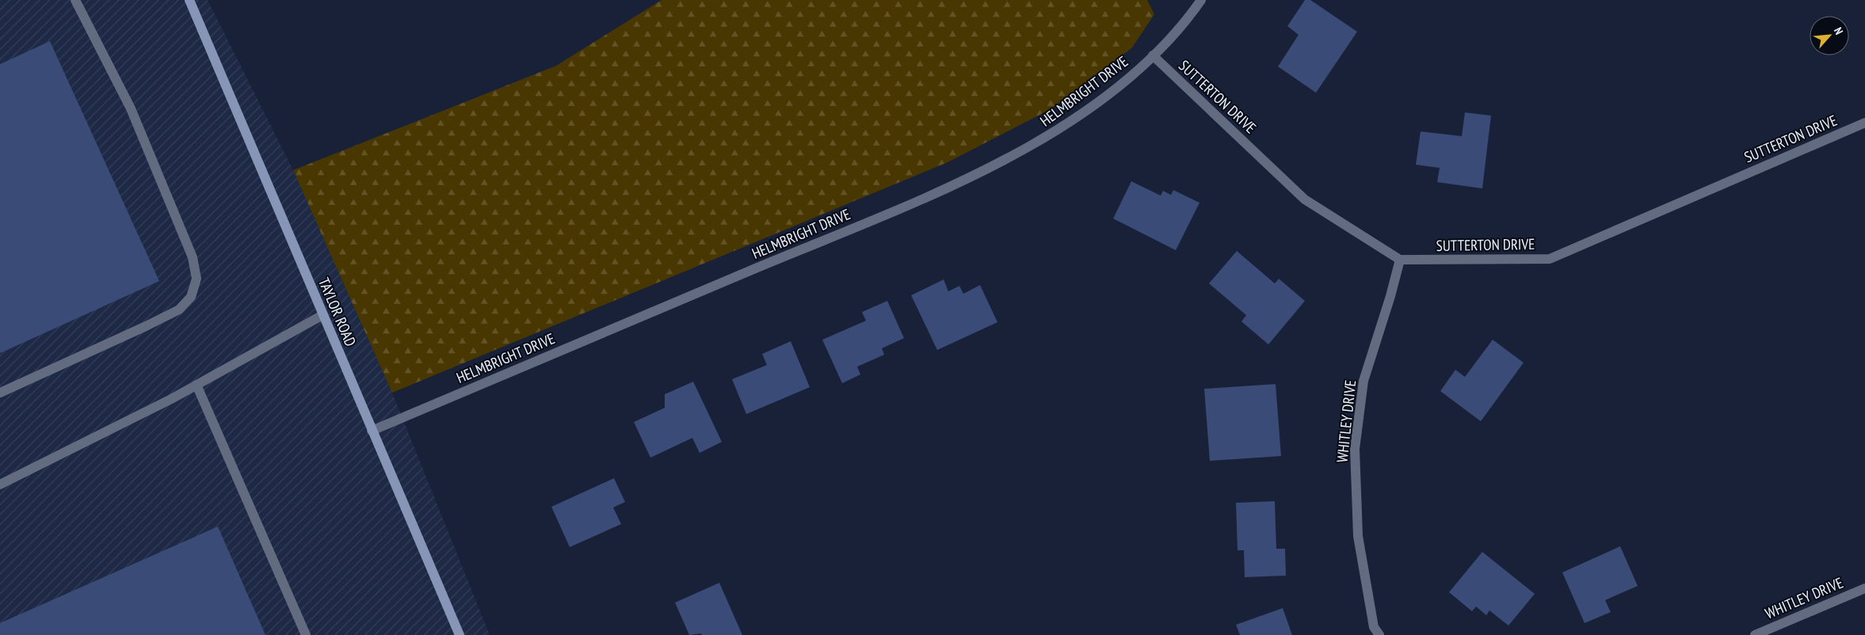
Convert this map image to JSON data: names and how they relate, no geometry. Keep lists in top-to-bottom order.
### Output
{
  "streets": {
    "main road": ["TAYLOR ROAD"],
    "street": ["HELMBRIGHT DRIVE", "SUTTERTON DRIVE", "WHITLEY DRIVE"]
  },
  "crossings": [
    ["HELMBRIGHT DRIVE", "SUTTERTON DRIVE"],
    ["HELMBRIGHT DRIVE", "TAYLOR ROAD"],
    ["SUTTERTON DRIVE", "WHITLEY DRIVE"]
  ],
  "north": "top right"
}
